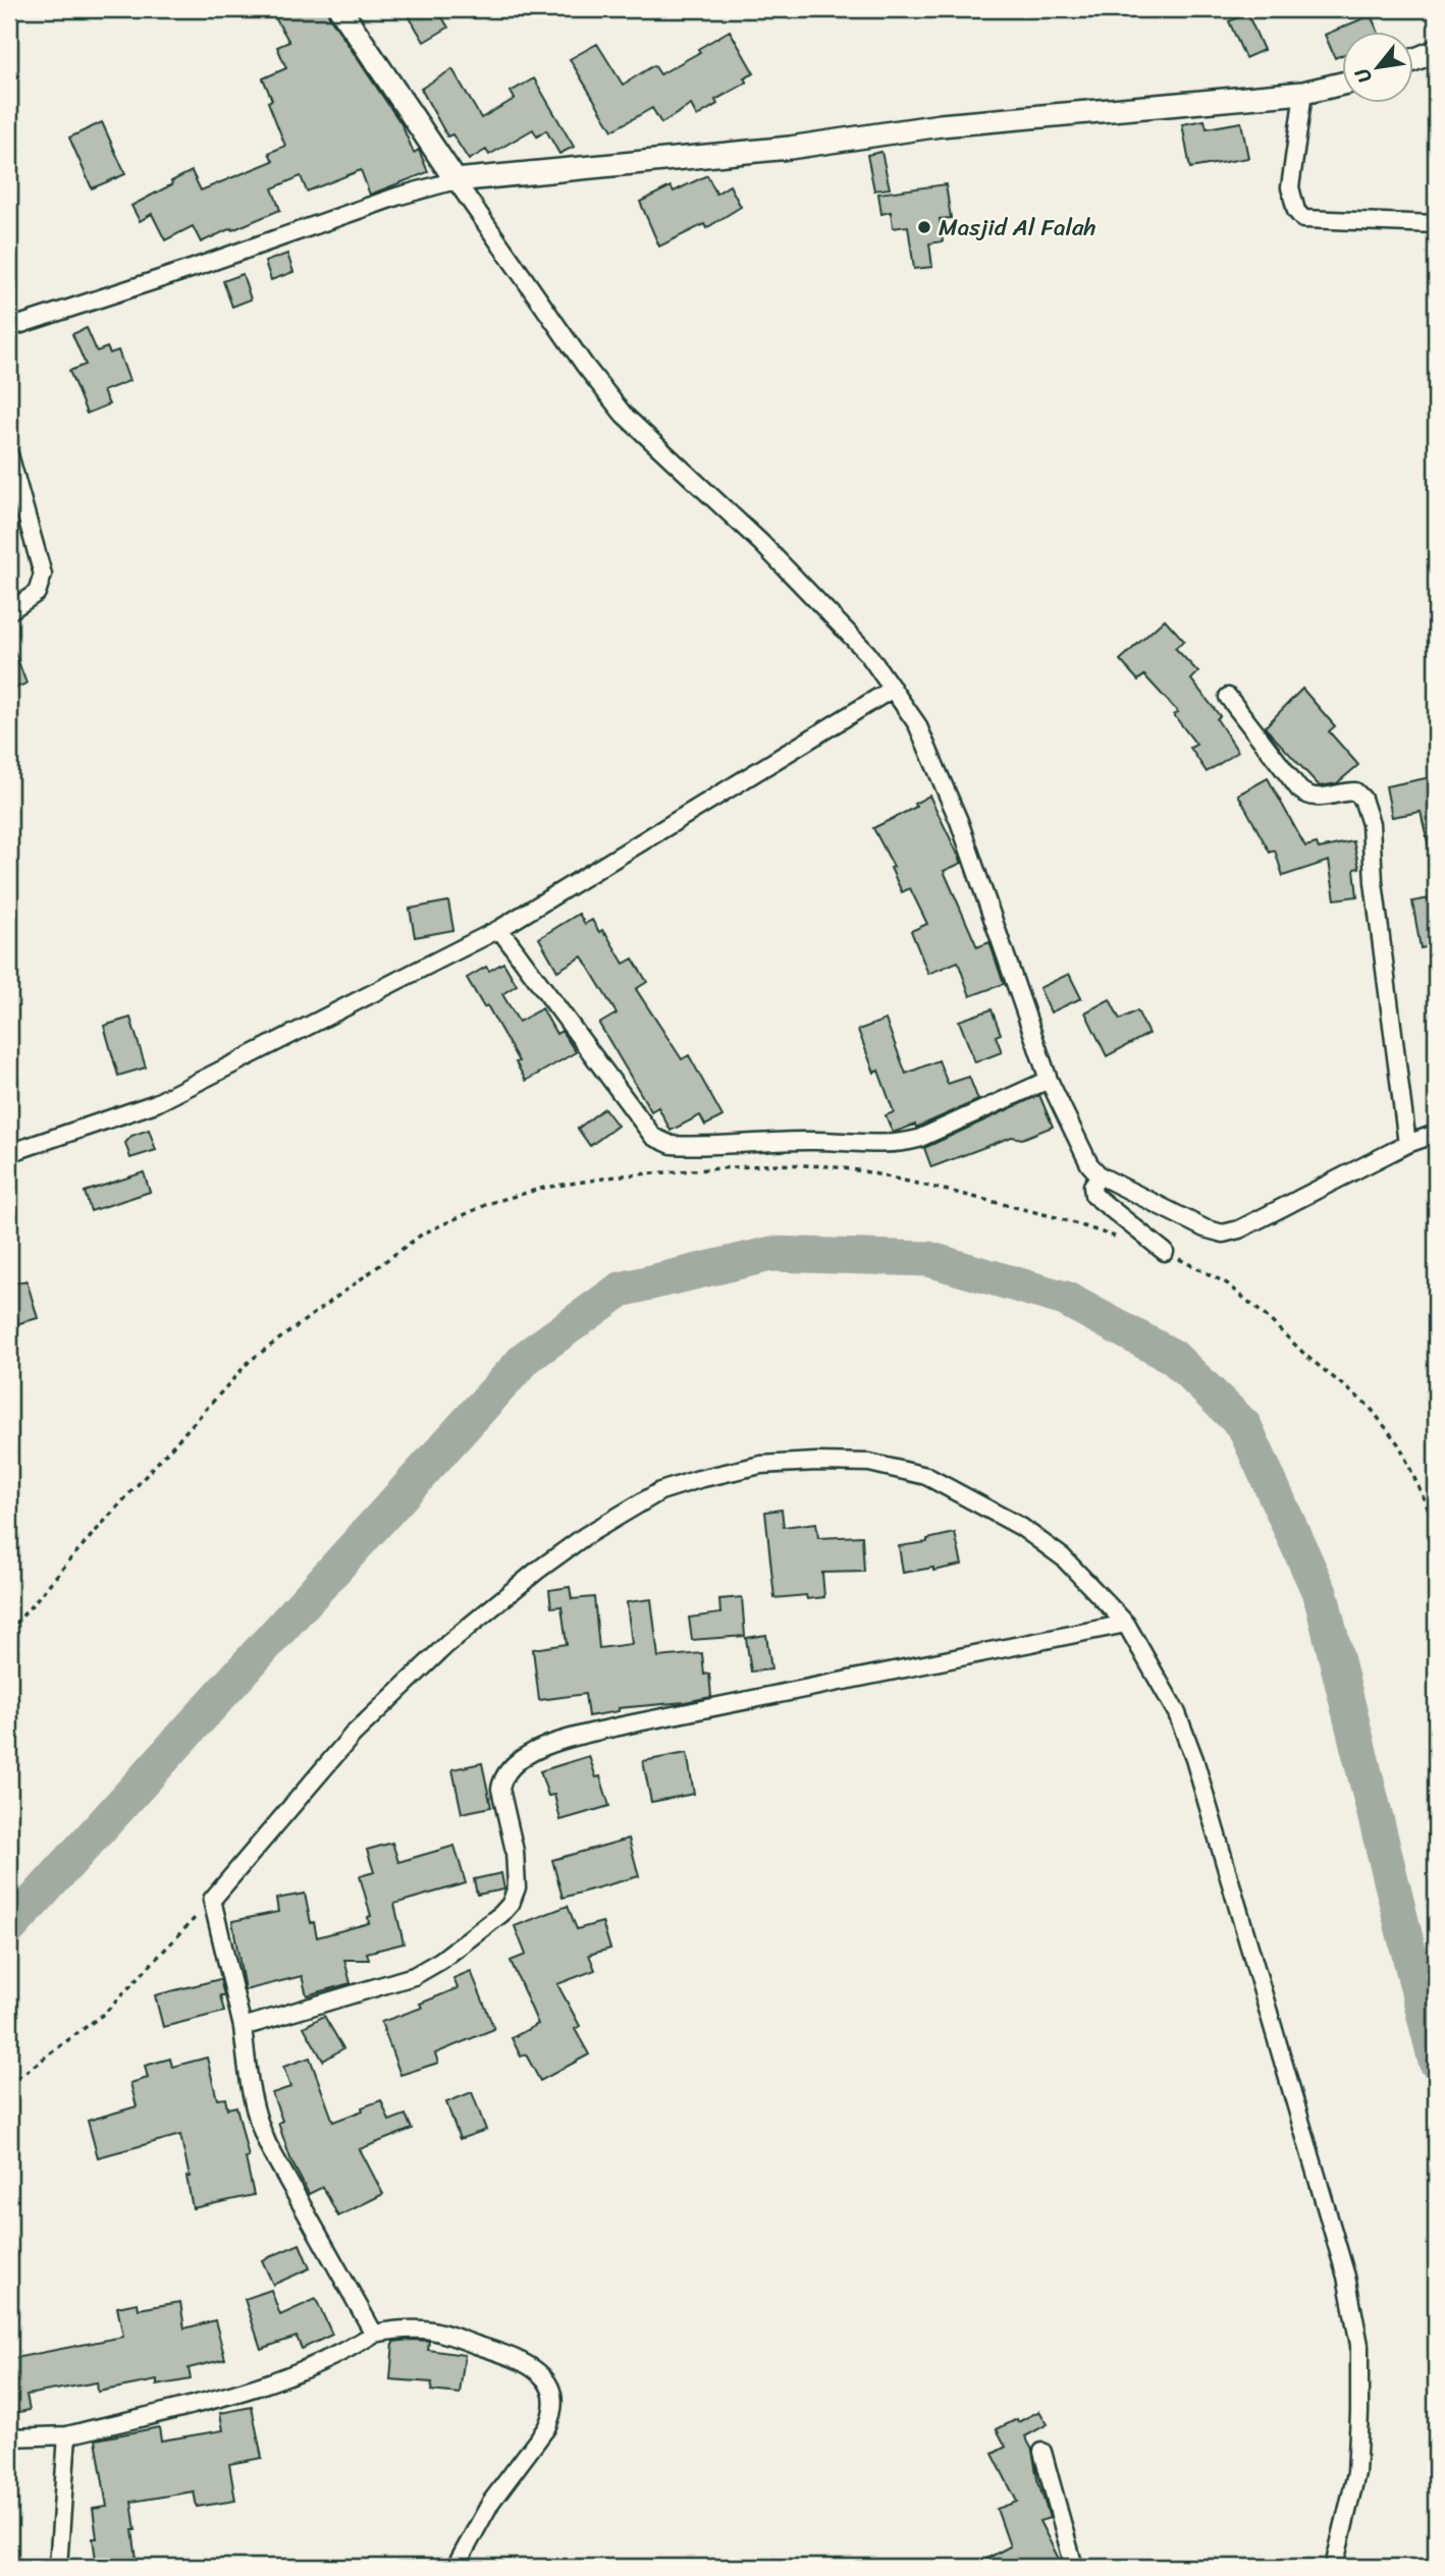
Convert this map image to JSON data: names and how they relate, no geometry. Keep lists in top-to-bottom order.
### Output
{
  "places": ["Masjid Al Falah"],
  "north": "bottom left"
}
